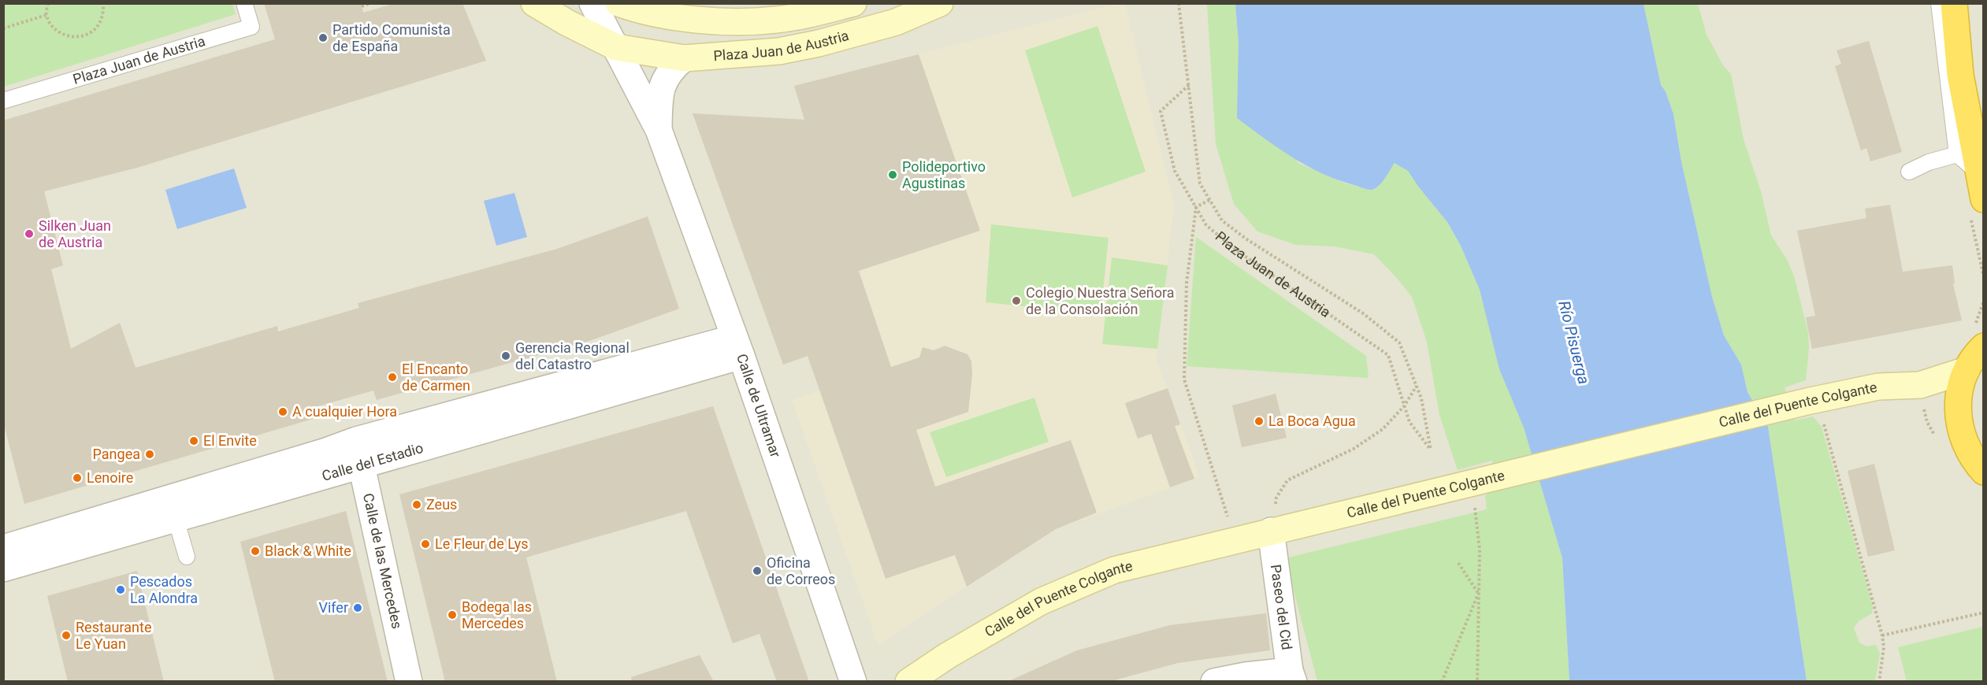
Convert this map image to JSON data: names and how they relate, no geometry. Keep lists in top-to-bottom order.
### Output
{
  "streets": {
    "street": [
      "Plaza Juan de Austria",
      "Calle de Ultramar",
      "Calle del Puente Colgante",
      "Calle del Estadio",
      "Calle de las Mercedes",
      "Paseo del Cid"
    ]
  },
  "crossings": [
    ["Plaza Juan de Austria", "Calle de Ultramar"],
    ["Calle de Ultramar", "Calle del Estadio"],
    ["Calle del Puente Colgante", "Paseo del Cid"],
    ["Calle del Estadio", "Calle de las Mercedes"]
  ],
  "water": ["Río Pisuerga"],
  "places": [
    "Partido Comunista de España",
    "Polideportivo Agustinas",
    "Silken Juan de Austria",
    "Colegio Nuestra Señora de la Consolación",
    "Gerencia Regional del Catastro",
    "El Encanto de Carmen",
    "A cualquier Hora",
    "La Boca Agua",
    "El Envite",
    "Pangea",
    "Lenoire",
    "Zeus",
    "Le Fleur de Lys",
    "Black & White",
    "Oficina de Correos",
    "Pescados La Alondra",
    "Vifer",
    "Bodega las Mercedes",
    "Restaurante Le Yuan"
  ]
}
